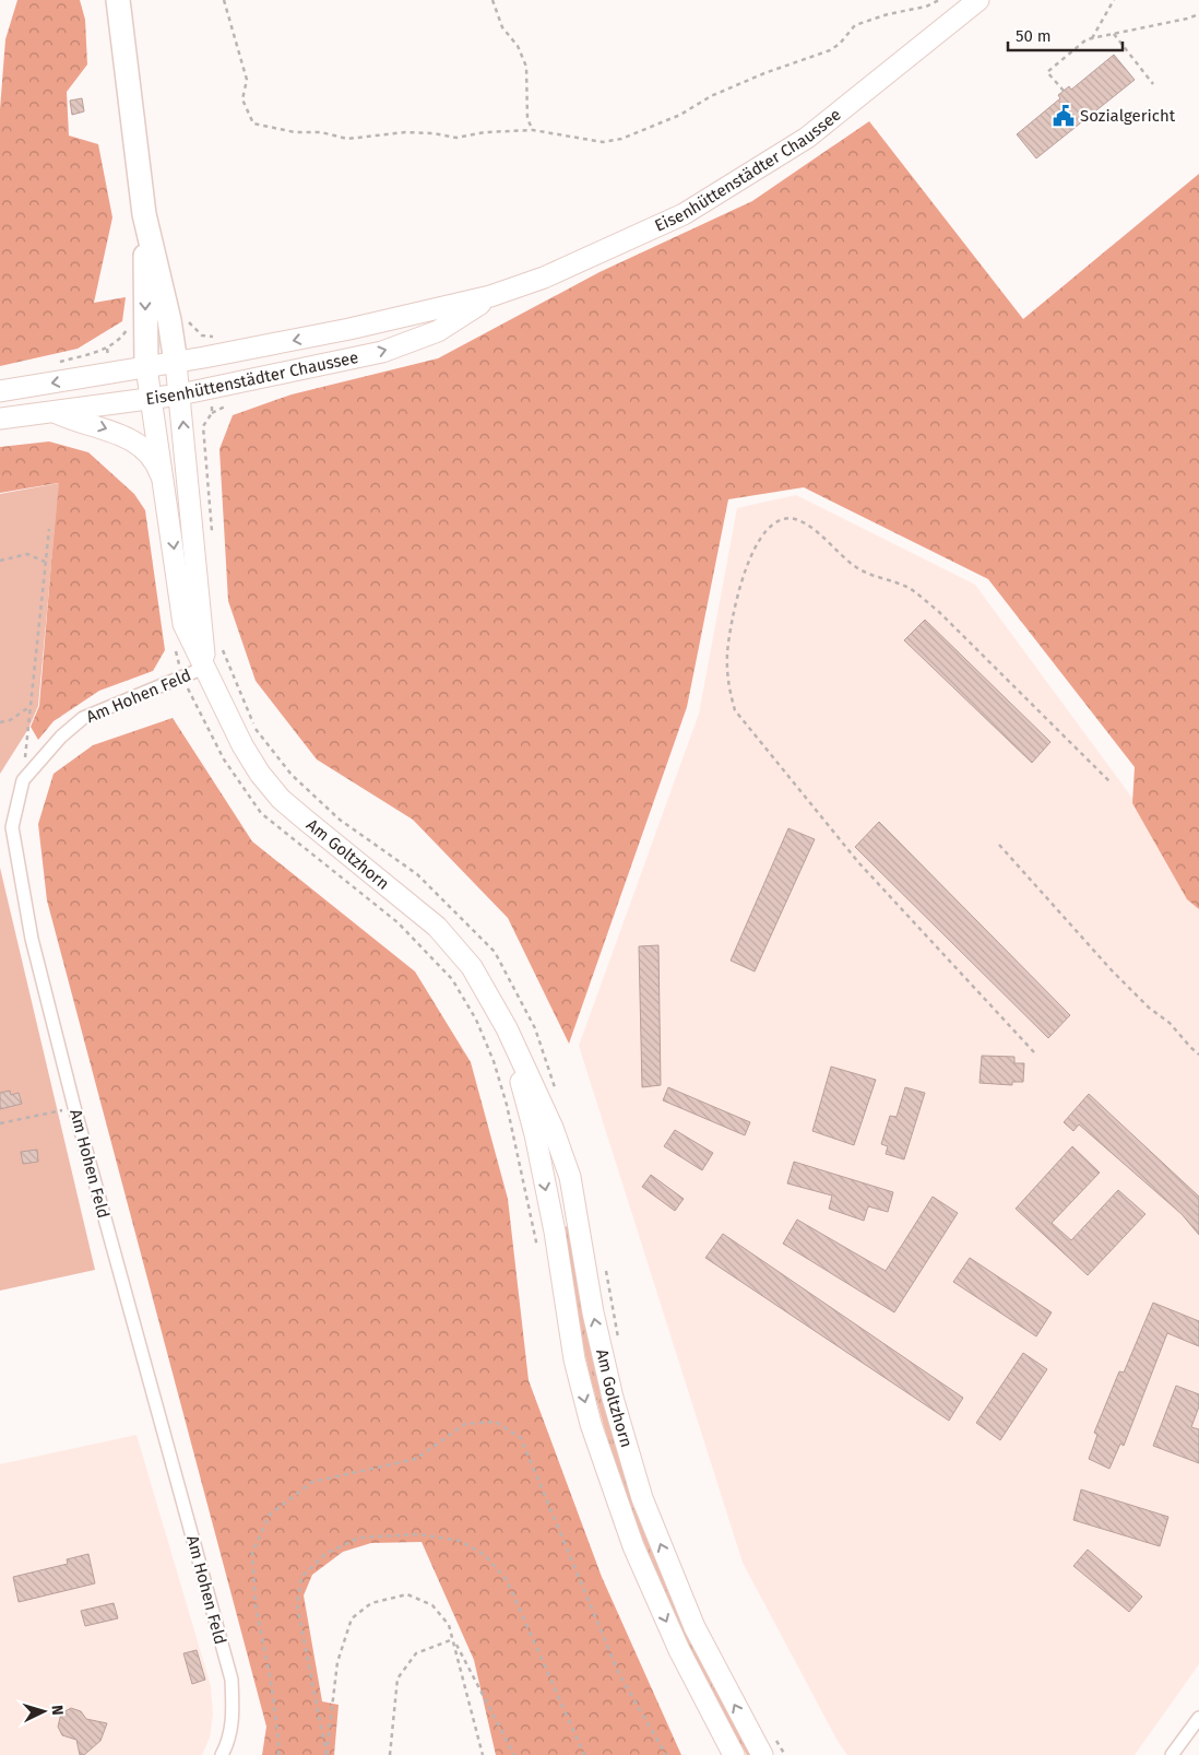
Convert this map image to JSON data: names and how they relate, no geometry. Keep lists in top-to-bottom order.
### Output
{
  "streets": {
    "main road": ["Eisenhüttenstädter Chaussee", "Am Goltzhorn"],
    "street": ["Am Hohen Feld"]
  },
  "crossings": [
    ["Eisenhüttenstädter Chaussee", "Am Goltzhorn"],
    ["Am Hohen Feld", "Am Goltzhorn"]
  ],
  "places": {
    "public building": ["Sozialgericht"]
  },
  "scale_bar": "50 m",
  "north": "right"
}
